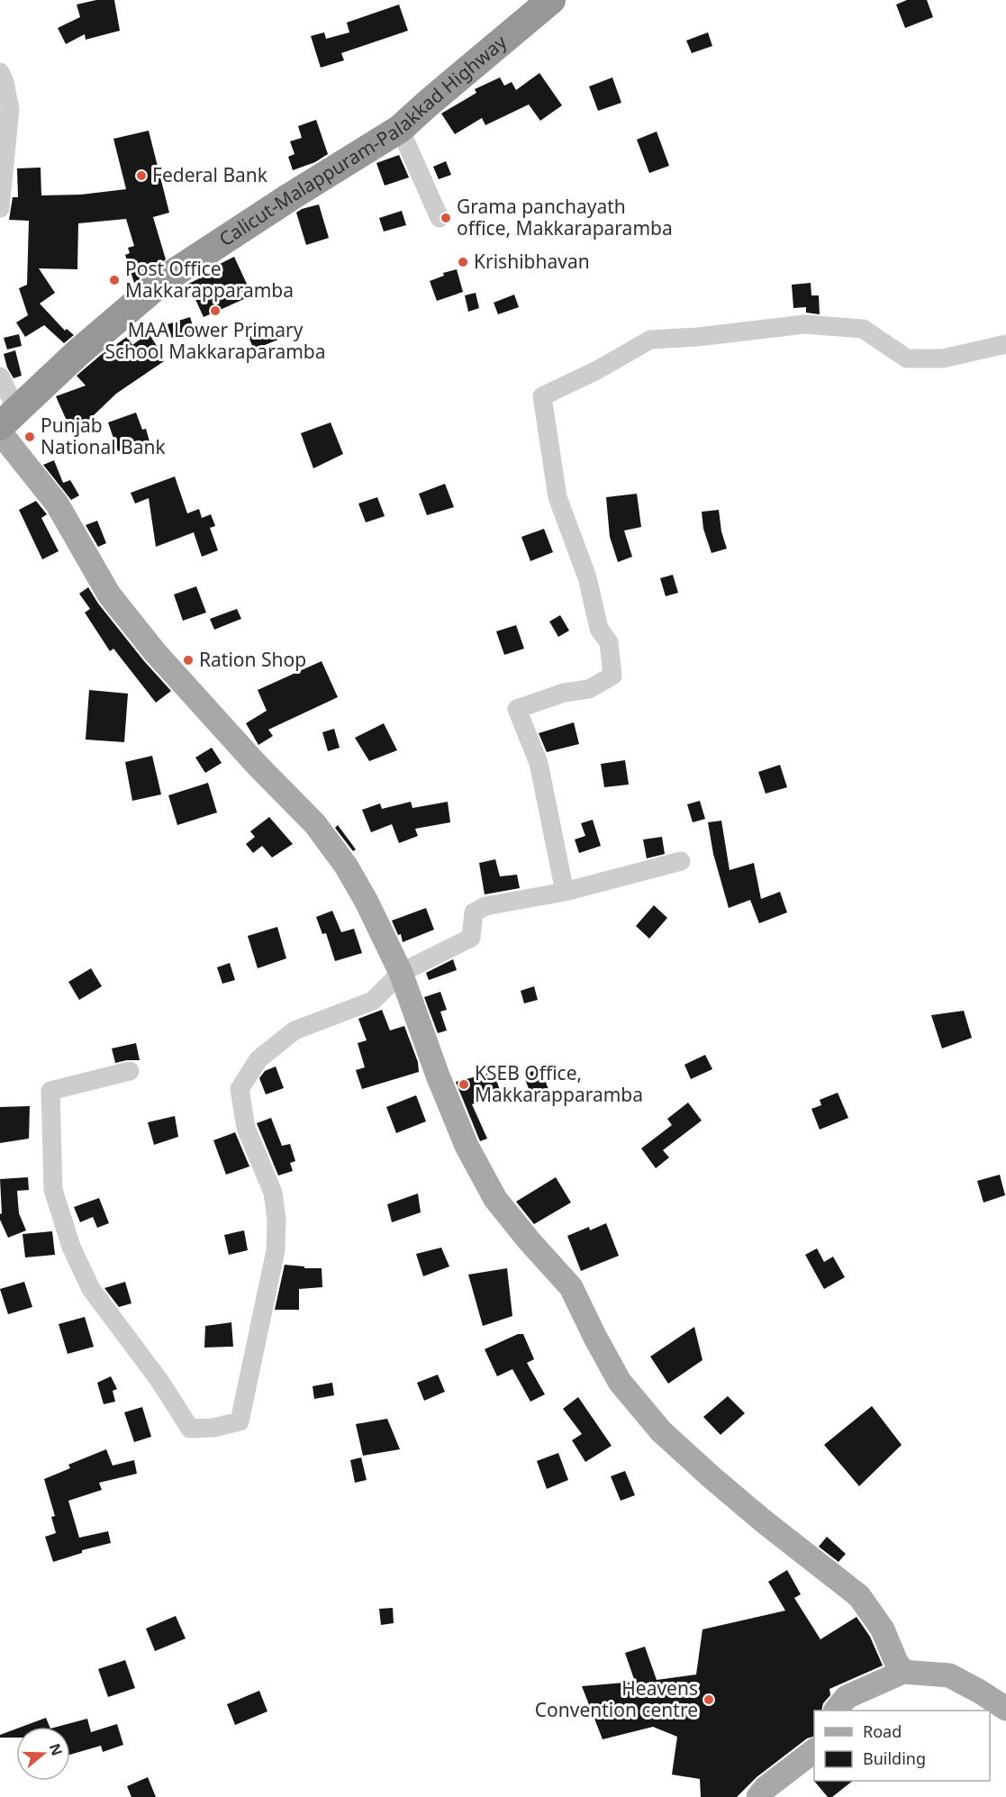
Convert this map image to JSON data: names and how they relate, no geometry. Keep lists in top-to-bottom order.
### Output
{
  "streets": {
    "highway": ["Calicut-Malappuram-Palakkad Highway"]
  },
  "places": [
    "Federal Bank",
    "Grama panchayath office, Makkaraparamba",
    "Krishibhavan",
    "Post Office Makkarapparamba",
    "MAA Lower Primary School Makkaraparamba",
    "Punjab National Bank",
    "Ration Shop",
    "KSEB Office, Makkarapparamba",
    "Heavens Convention centre"
  ],
  "legend": ["Road", "Building"],
  "north": "right"
}
